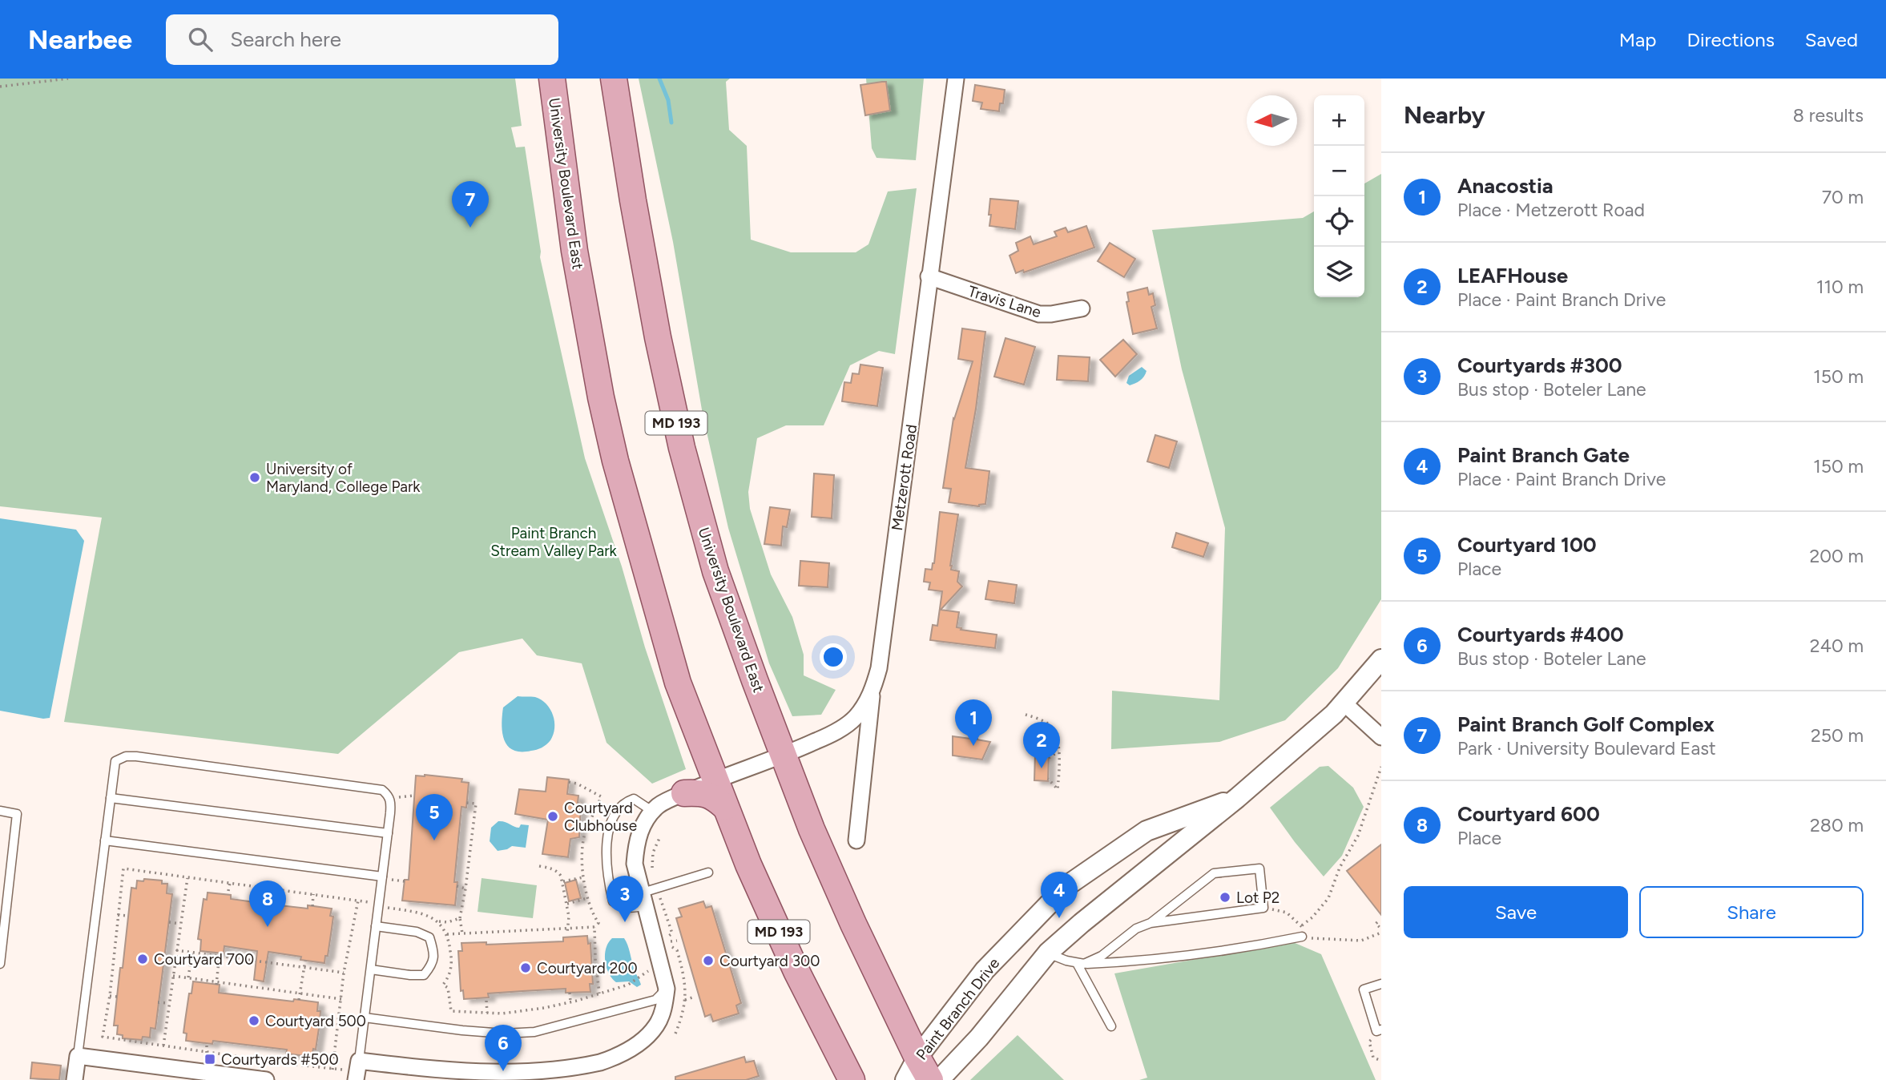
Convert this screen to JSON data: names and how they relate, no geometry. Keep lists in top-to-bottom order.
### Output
{
  "streets": {
    "main road": ["University Boulevard East", "MD 193"],
    "street": ["Travis Lane", "Metzerott Road", "Paint Branch Drive"]
  },
  "crossings": [
    ["University Boulevard East", "Metzerott Road"],
    ["University Boulevard East", "Paint Branch Drive"],
    ["Travis Lane", "Metzerott Road"]
  ],
  "parks": ["Paint Branch Stream Valley Park"],
  "places": {
    "other": [
      "University of Maryland, College Park",
      "Courtyard Clubhouse",
      "Lot P2",
      "Courtyard 700",
      "Courtyard 300",
      "Courtyard 200",
      "Courtyard 500"
    ],
    "transit": ["Courtyards #500"]
  },
  "north": "left",
  "page": {
    "header": "Nearbee",
    "search": "Search here",
    "nav": ["Map", "Directions", "Saved"],
    "heading": ["Nearby", "8 results"],
    "map_buttons": ["+", "−"],
    "list": [
      {
        "mark": "1",
        "name": "Anacostia",
        "note": "Place · Metzerott Road",
        "value": "70 m"
      },
      {
        "mark": "2",
        "name": "LEAFHouse",
        "note": "Place · Paint Branch Drive",
        "value": "110 m"
      },
      {
        "mark": "3",
        "name": "Courtyards #300",
        "note": "Bus stop · Boteler Lane",
        "value": "150 m"
      },
      {
        "mark": "4",
        "name": "Paint Branch Gate",
        "note": "Place · Paint Branch Drive",
        "value": "150 m"
      },
      {
        "mark": "5",
        "name": "Courtyard 100",
        "note": "Place",
        "value": "200 m"
      },
      {
        "mark": "6",
        "name": "Courtyards #400",
        "note": "Bus stop · Boteler Lane",
        "value": "240 m"
      },
      {
        "mark": "7",
        "name": "Paint Branch Golf Complex",
        "note": "Park · University Boulevard East",
        "value": "250 m"
      },
      {
        "mark": "8",
        "name": "Courtyard 600",
        "note": "Place",
        "value": "280 m"
      }
    ],
    "pins": [
      "7",
      "1",
      "2",
      "5",
      "4",
      "3",
      "8",
      "6"
    ],
    "buttons": ["Save", "Share"]
  }
}
